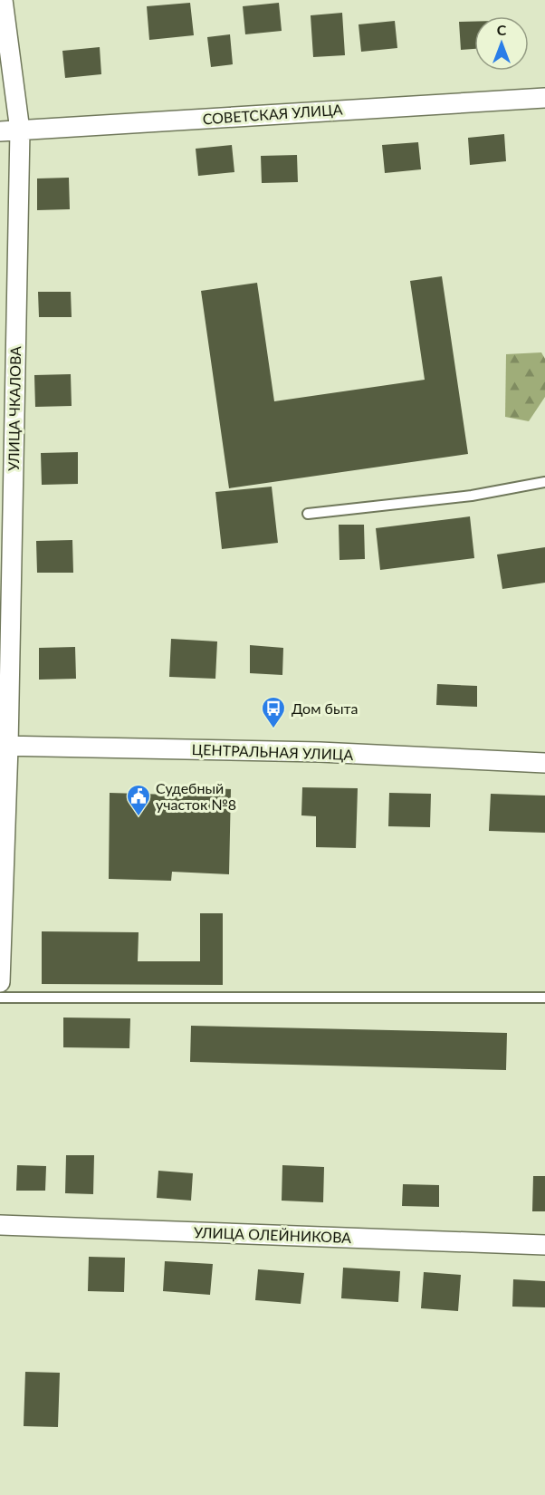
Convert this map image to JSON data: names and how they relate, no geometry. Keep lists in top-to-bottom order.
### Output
{
  "streets": {
    "street": [
      "СОВЕТСКАЯ УЛИЦА",
      "УЛИЦА ЧКАЛОВА",
      "ЦЕНТРАЛЬНАЯ УЛИЦА",
      "УЛИЦА ОЛЕЙНИКОВА"
    ]
  },
  "crossings": [
    ["СОВЕТСКАЯ УЛИЦА", "УЛИЦА ЧКАЛОВА"],
    ["УЛИЦА ЧКАЛОВА", "ЦЕНТРАЛЬНАЯ УЛИЦА"]
  ],
  "places": {
    "bus stop": ["Дом быта"],
    "public building": ["Судебный участок №8"]
  },
  "north": "top"
}
